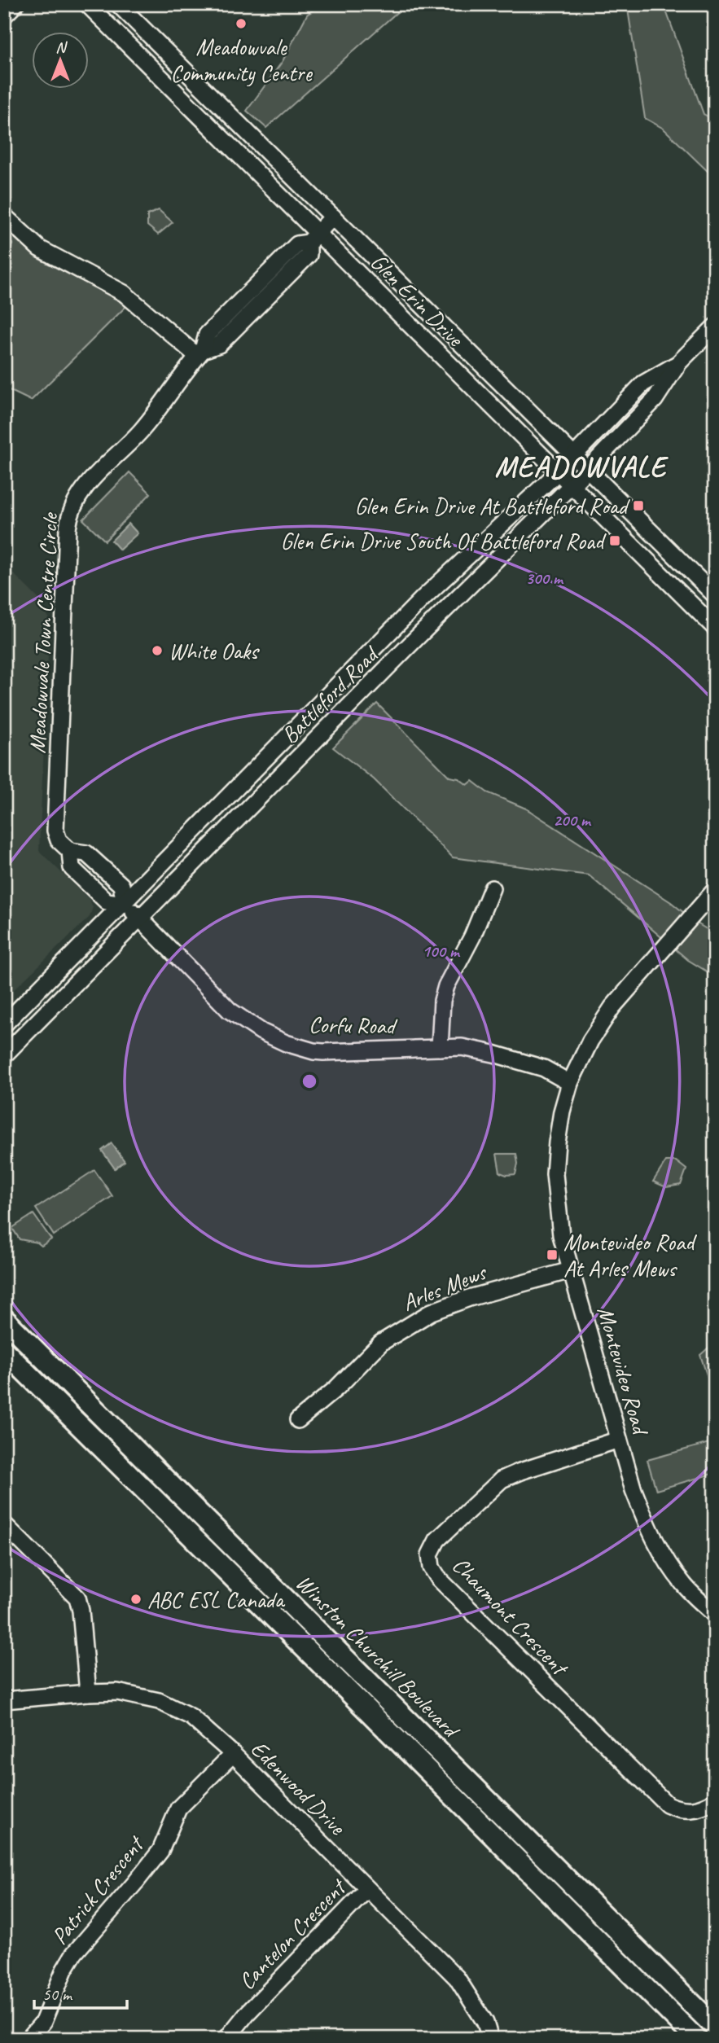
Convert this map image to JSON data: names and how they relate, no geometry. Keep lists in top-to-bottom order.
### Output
{
  "streets": {
    "main road": ["Winston Churchill Boulevard"],
    "street": [
      "Glen Erin Drive",
      "Meadowvale Town Centre Circle",
      "Battleford Road",
      "Corfu Road",
      "Arles Mews",
      "Montevideo Road",
      "Chaumont Crescent",
      "Edenwood Drive",
      "Patrick Crescent",
      "Cantelon Crescent"
    ]
  },
  "crossings": [
    ["Glen Erin Drive", "Meadowvale Town Centre Circle"],
    ["Glen Erin Drive", "Battleford Road"],
    ["Meadowvale Town Centre Circle", "Battleford Road"],
    ["Meadowvale Town Centre Circle", "Corfu Road"],
    ["Battleford Road", "Corfu Road"],
    ["Corfu Road", "Montevideo Road"],
    ["Arles Mews", "Montevideo Road"],
    ["Montevideo Road", "Chaumont Crescent"],
    ["Edenwood Drive", "Patrick Crescent"],
    ["Edenwood Drive", "Cantelon Crescent"]
  ],
  "districts": ["MEADOWVALE"],
  "places": {
    "other": ["Meadowvale Community Centre", "White Oaks", "ABC ESL Canada"],
    "transit": ["Glen Erin Drive At Battleford Road", "Glen Erin Drive South Of Battleford Road", "Montevideo Road At Arles Mews"]
  },
  "scale_bar": "50 m",
  "north": "top",
  "rings": ["300 m", "200 m", "100 m"]
}
